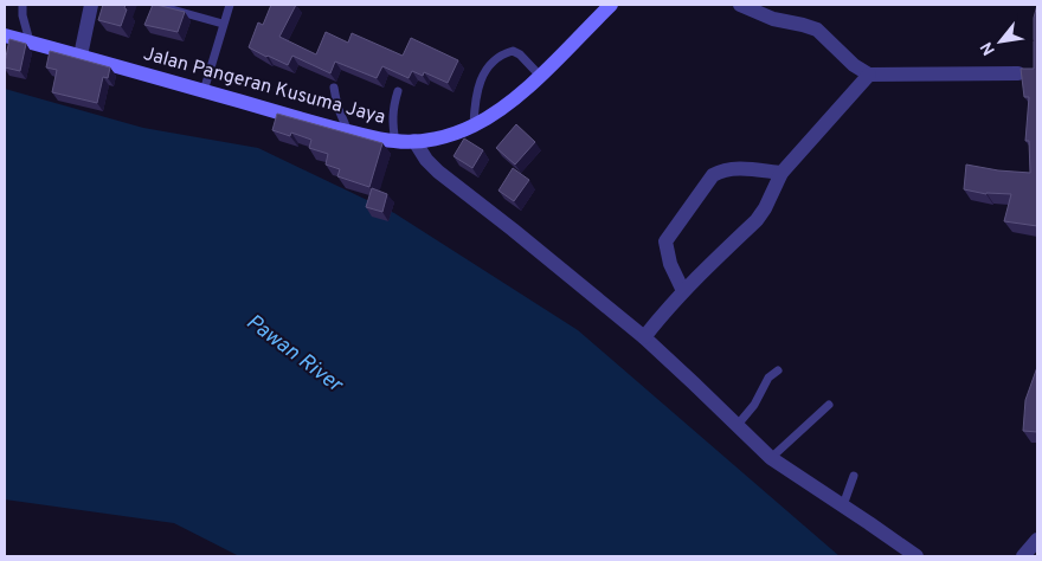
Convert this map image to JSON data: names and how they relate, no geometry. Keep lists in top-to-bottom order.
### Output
{
  "streets": {
    "street": ["Jalan Pangeran Kusuma Jaya"]
  },
  "water": ["Pawan River"],
  "north": "bottom left"
}
